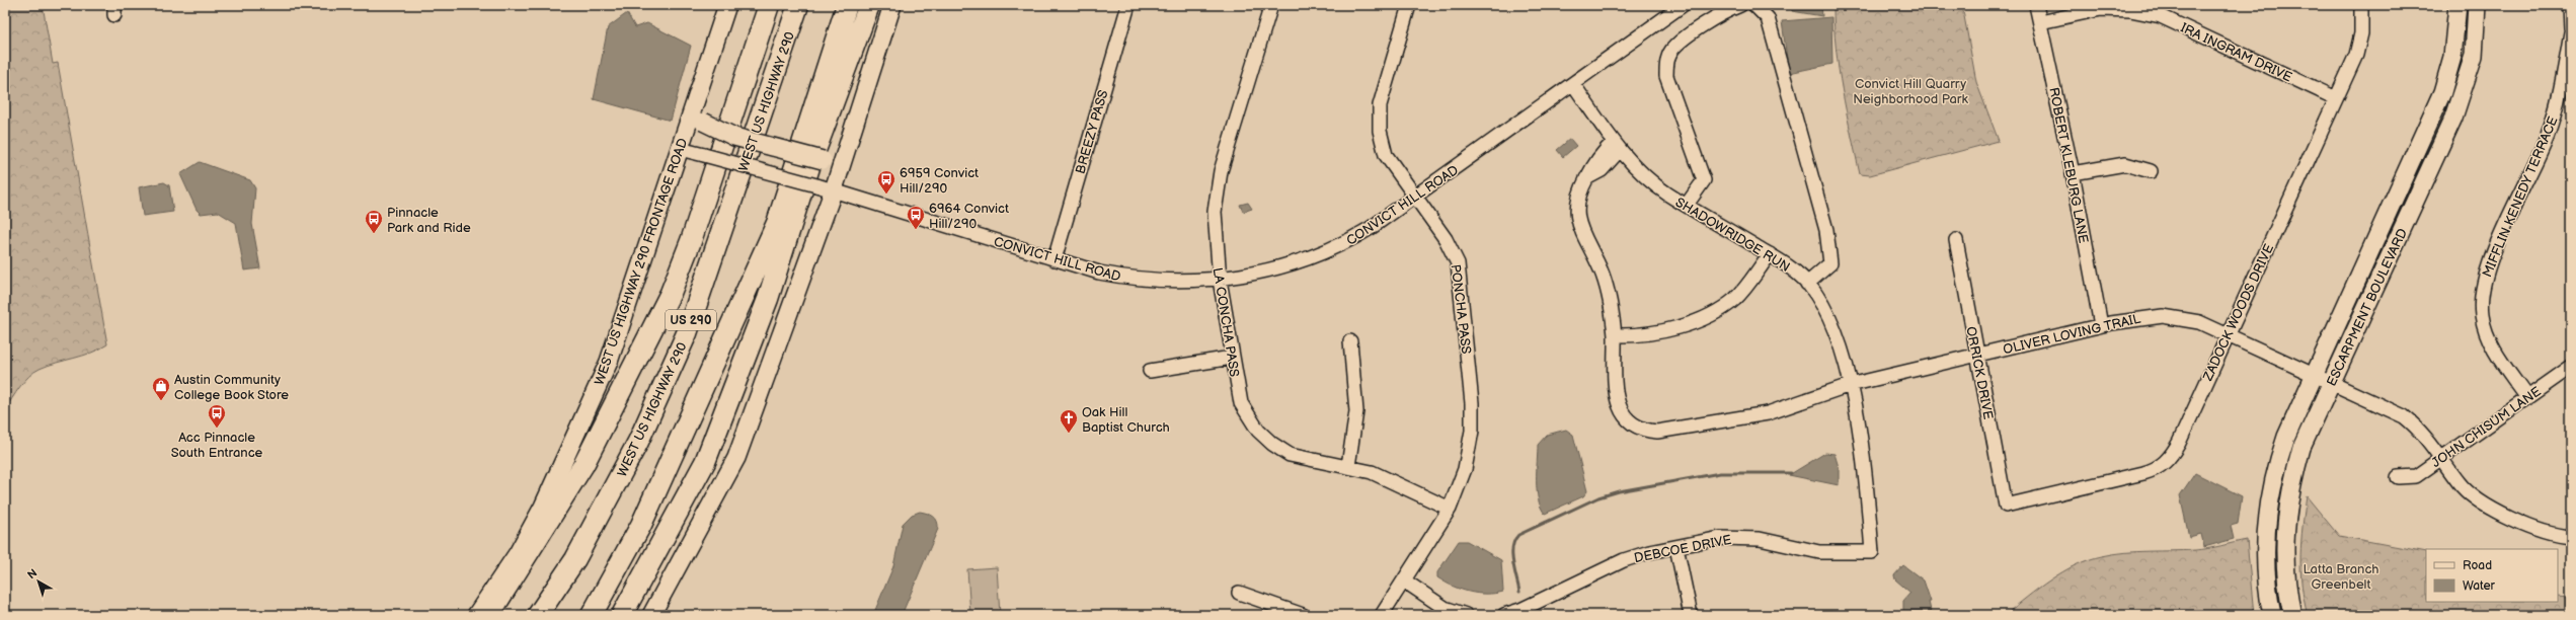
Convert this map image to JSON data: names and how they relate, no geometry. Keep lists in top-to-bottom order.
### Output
{
  "streets": {
    "highway": ["WEST US HIGHWAY 290", "US 290"],
    "main road": ["WEST US HIGHWAY 290 FRONTAGE ROAD", "ESCARPMENT BOULEVARD"],
    "street": [
      "IRA INGRAM DRIVE",
      "BREEZY PASS",
      "ROBERT KLEBURG LANE",
      "MIFFLIN KENEDY TERRACE",
      "CONVICT HILL ROAD",
      "SHADOWRIDGE RUN",
      "PONCHA PASS",
      "ZADOCK WOODS DRIVE",
      "LA CONCHA PASS",
      "OLIVER LOVING TRAIL",
      "ORRICK DRIVE",
      "JOHN CHISUM LANE",
      "DEBCOE DRIVE"
    ]
  },
  "crossings": [
    ["IRA INGRAM DRIVE", "ROBERT KLEBURG LANE"],
    ["IRA INGRAM DRIVE", "ZADOCK WOODS DRIVE"],
    ["BREEZY PASS", "CONVICT HILL ROAD"],
    ["ROBERT KLEBURG LANE", "OLIVER LOVING TRAIL"],
    ["MIFFLIN KENEDY TERRACE", "JOHN CHISUM LANE"],
    ["CONVICT HILL ROAD", "SHADOWRIDGE RUN"],
    ["CONVICT HILL ROAD", "WEST US HIGHWAY 290 FRONTAGE ROAD"],
    ["CONVICT HILL ROAD", "PONCHA PASS"],
    ["CONVICT HILL ROAD", "LA CONCHA PASS"],
    ["SHADOWRIDGE RUN", "OLIVER LOVING TRAIL"],
    ["SHADOWRIDGE RUN", "DEBCOE DRIVE"],
    ["ESCARPMENT BOULEVARD", "OLIVER LOVING TRAIL"],
    ["PONCHA PASS", "LA CONCHA PASS"],
    ["ZADOCK WOODS DRIVE", "OLIVER LOVING TRAIL"],
    ["ZADOCK WOODS DRIVE", "ORRICK DRIVE"],
    ["OLIVER LOVING TRAIL", "ORRICK DRIVE"],
    ["OLIVER LOVING TRAIL", "JOHN CHISUM LANE"]
  ],
  "parks": ["Convict Hill Quarry Neighborhood Park", "Latta Branch Greenbelt"],
  "places": {
    "bus stop": [
      "6959 Convict Hill/290",
      "6964 Convict Hill/290",
      "Pinnacle Park and Ride",
      "Acc Pinnacle South Entrance"
    ],
    "shop": ["Austin Community College Book Store"],
    "church": ["Oak Hill Baptist Church"]
  },
  "legend": ["Road", "Water"],
  "north": "top left"
}
